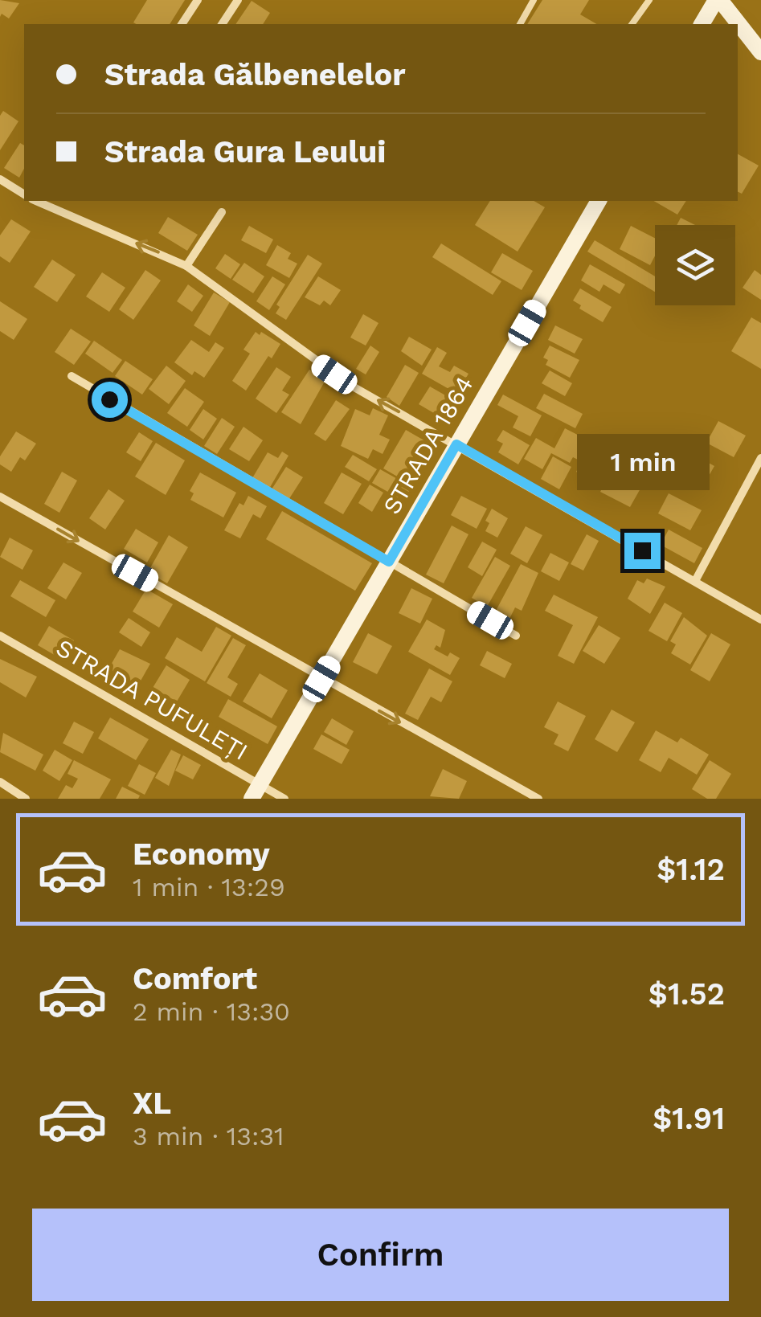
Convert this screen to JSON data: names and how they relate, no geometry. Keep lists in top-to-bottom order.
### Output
{
  "streets": {
    "street": ["STRADA 1864", "STRADA PUFULEȚI"]
  },
  "crossings": [
    ["STRADA 1864", "STRADA PUFULEȚI"]
  ],
  "page": {
    "banner": ["Strada Gălbenelelor", "Strada Gura Leului"],
    "bubble": "1 min",
    "list": [
      {
        "name": "Economy",
        "note": "1 min · 13:29",
        "value": "$1.12"
      },
      {
        "name": "Comfort",
        "note": "2 min · 13:30",
        "value": "$1.52"
      },
      {
        "name": "XL",
        "note": "3 min · 13:31",
        "value": "$1.91"
      }
    ],
    "buttons": "Confirm"
  }
}
